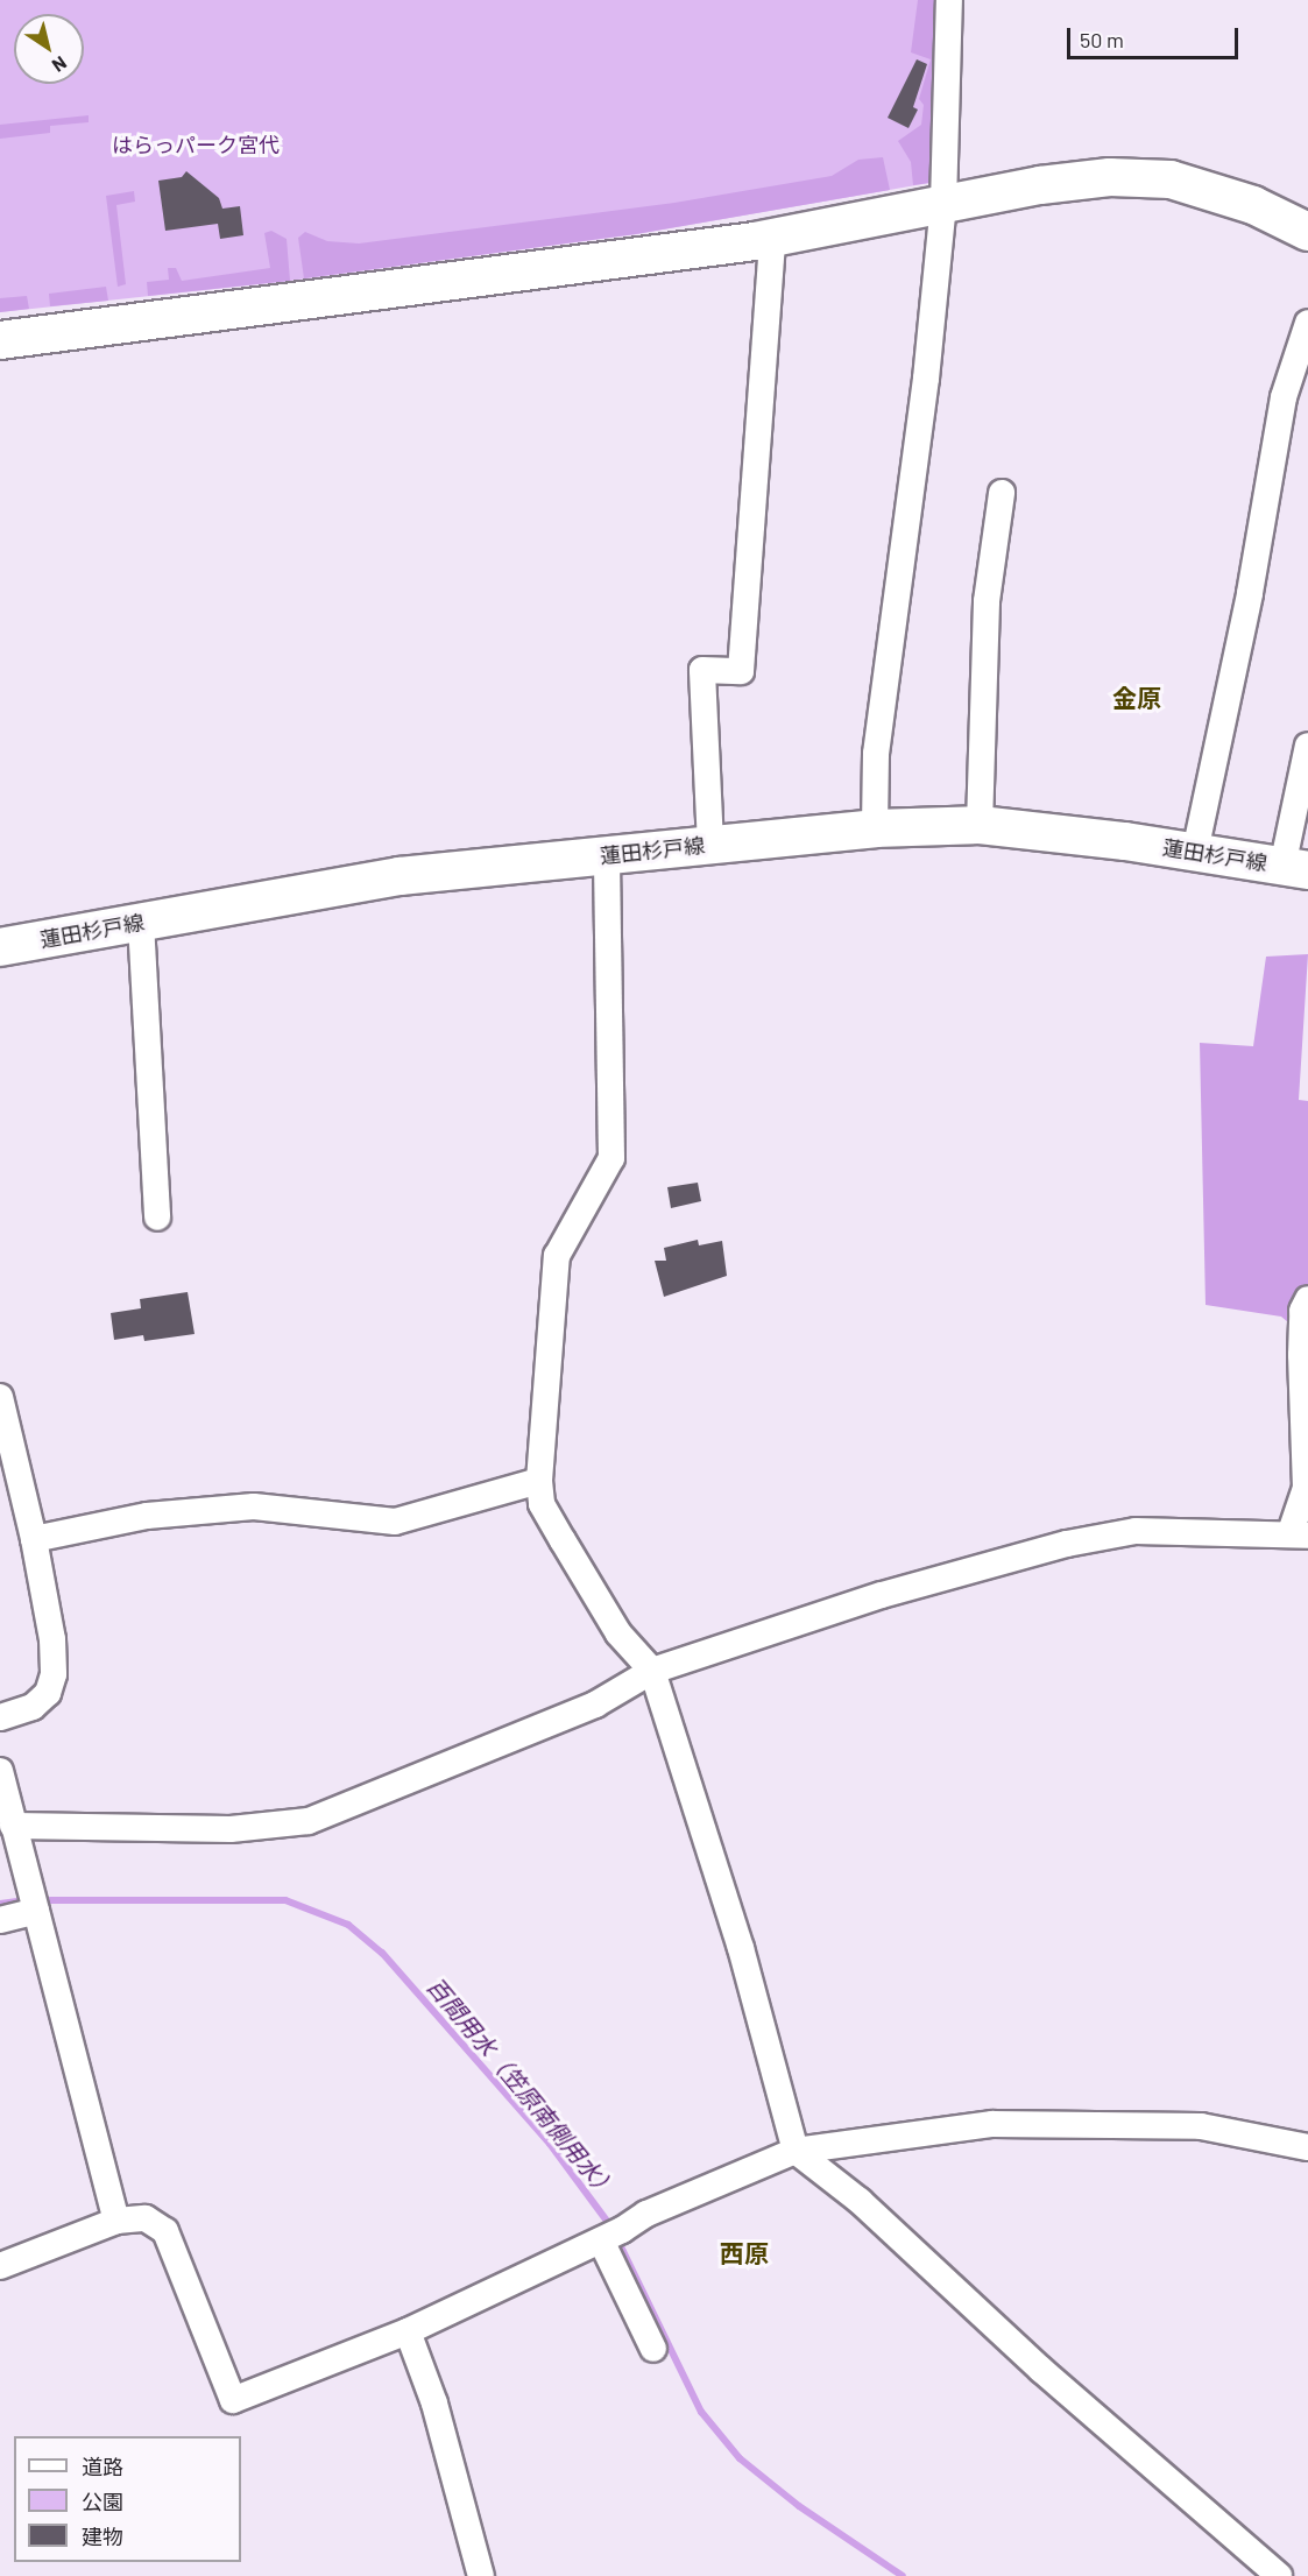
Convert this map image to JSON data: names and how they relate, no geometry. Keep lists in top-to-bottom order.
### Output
{
  "streets": {
    "street": ["蓮田杉戸線"]
  },
  "districts": ["金原", "西原"],
  "water": ["百間用水（笠原南側用水）"],
  "parks": ["はらっパーク宮代"],
  "legend": ["道路", "公園", "建物"],
  "scale_bar": "50 m",
  "north": "bottom right"
}
